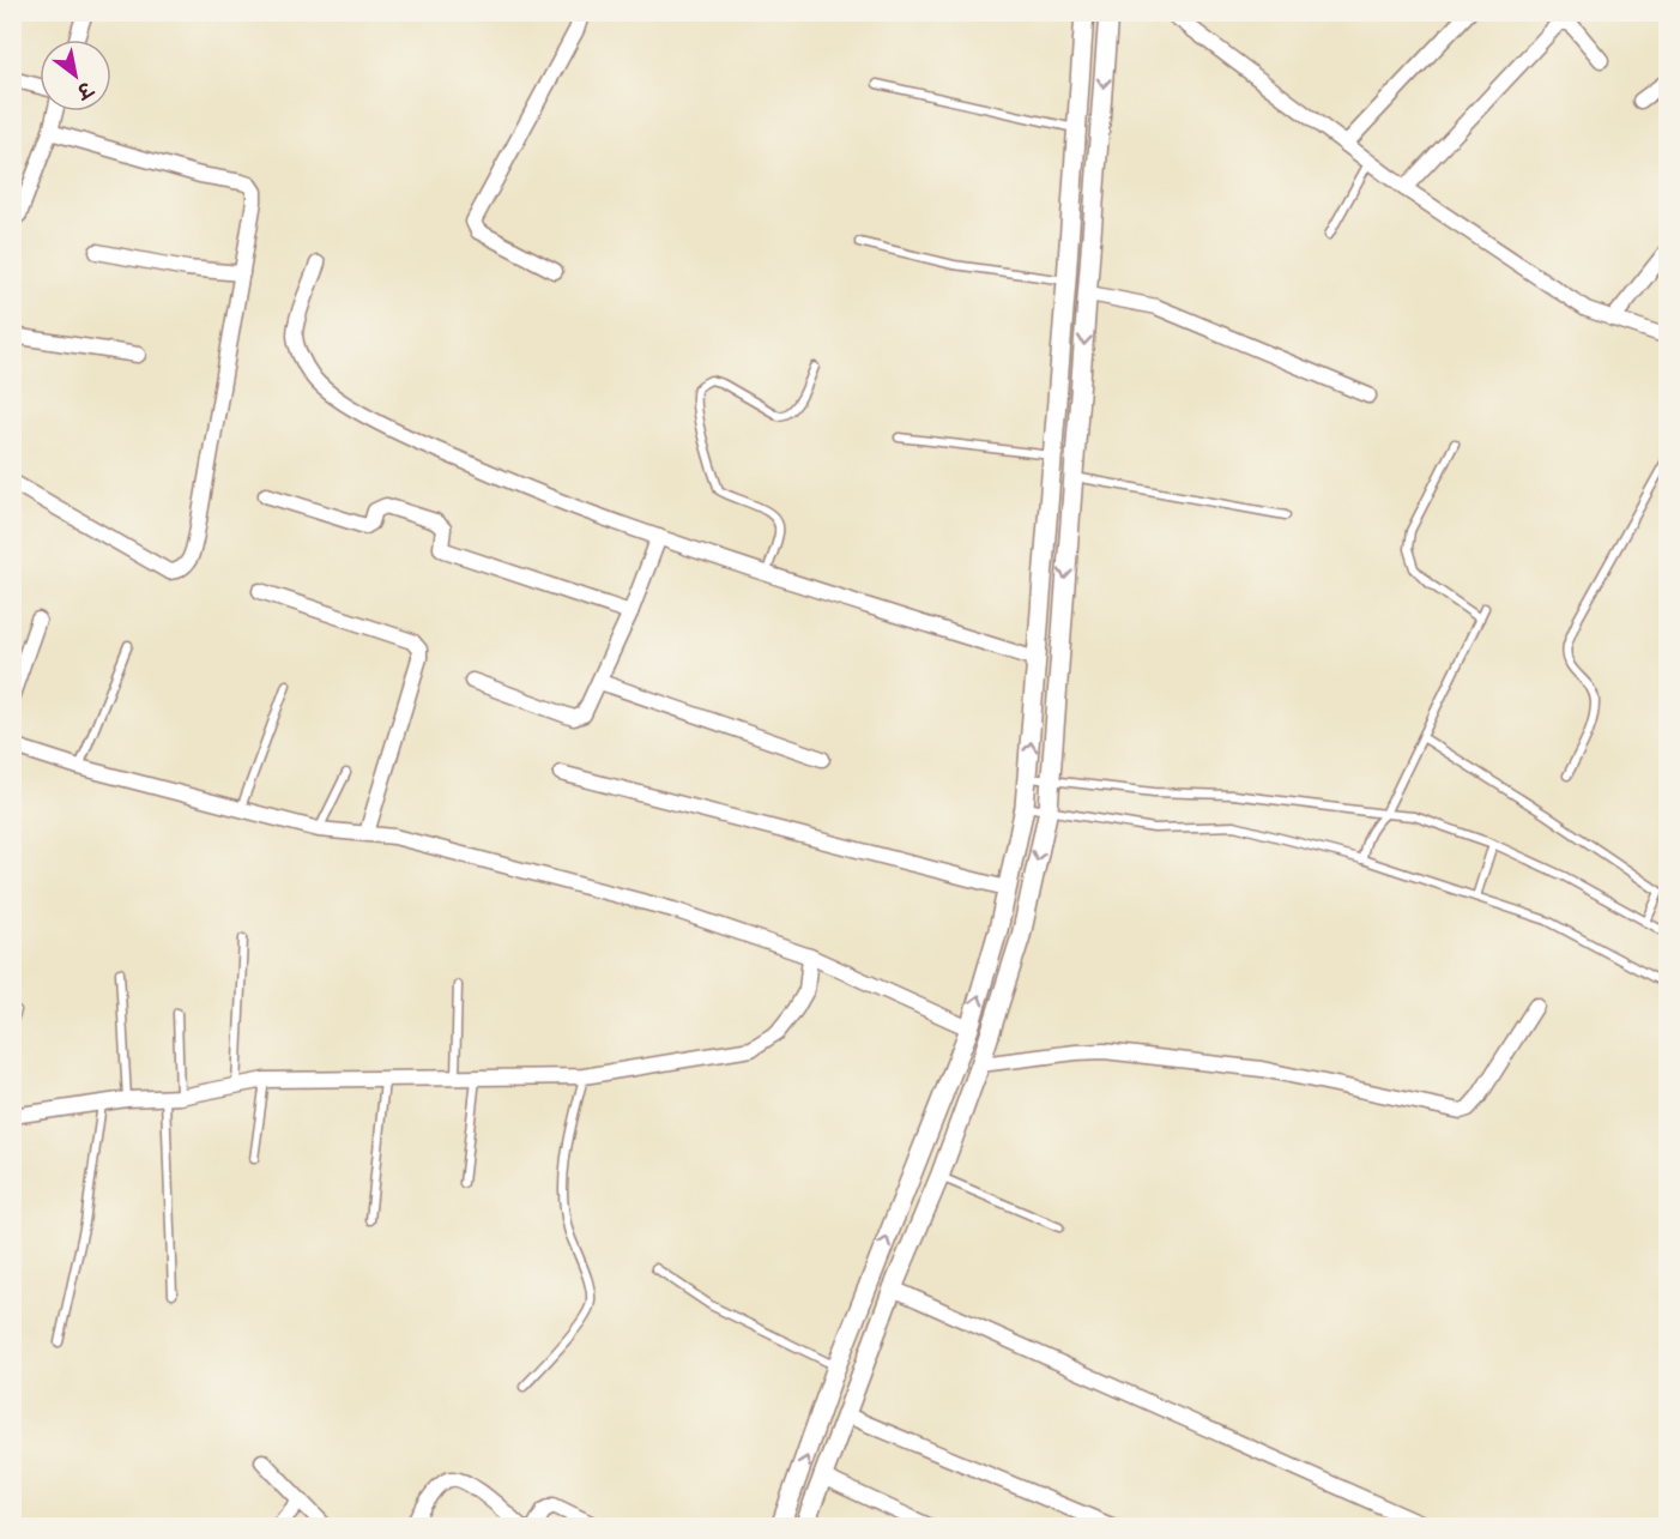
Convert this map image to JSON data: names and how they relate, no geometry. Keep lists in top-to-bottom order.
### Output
{
  "north": "bottom right"
}
